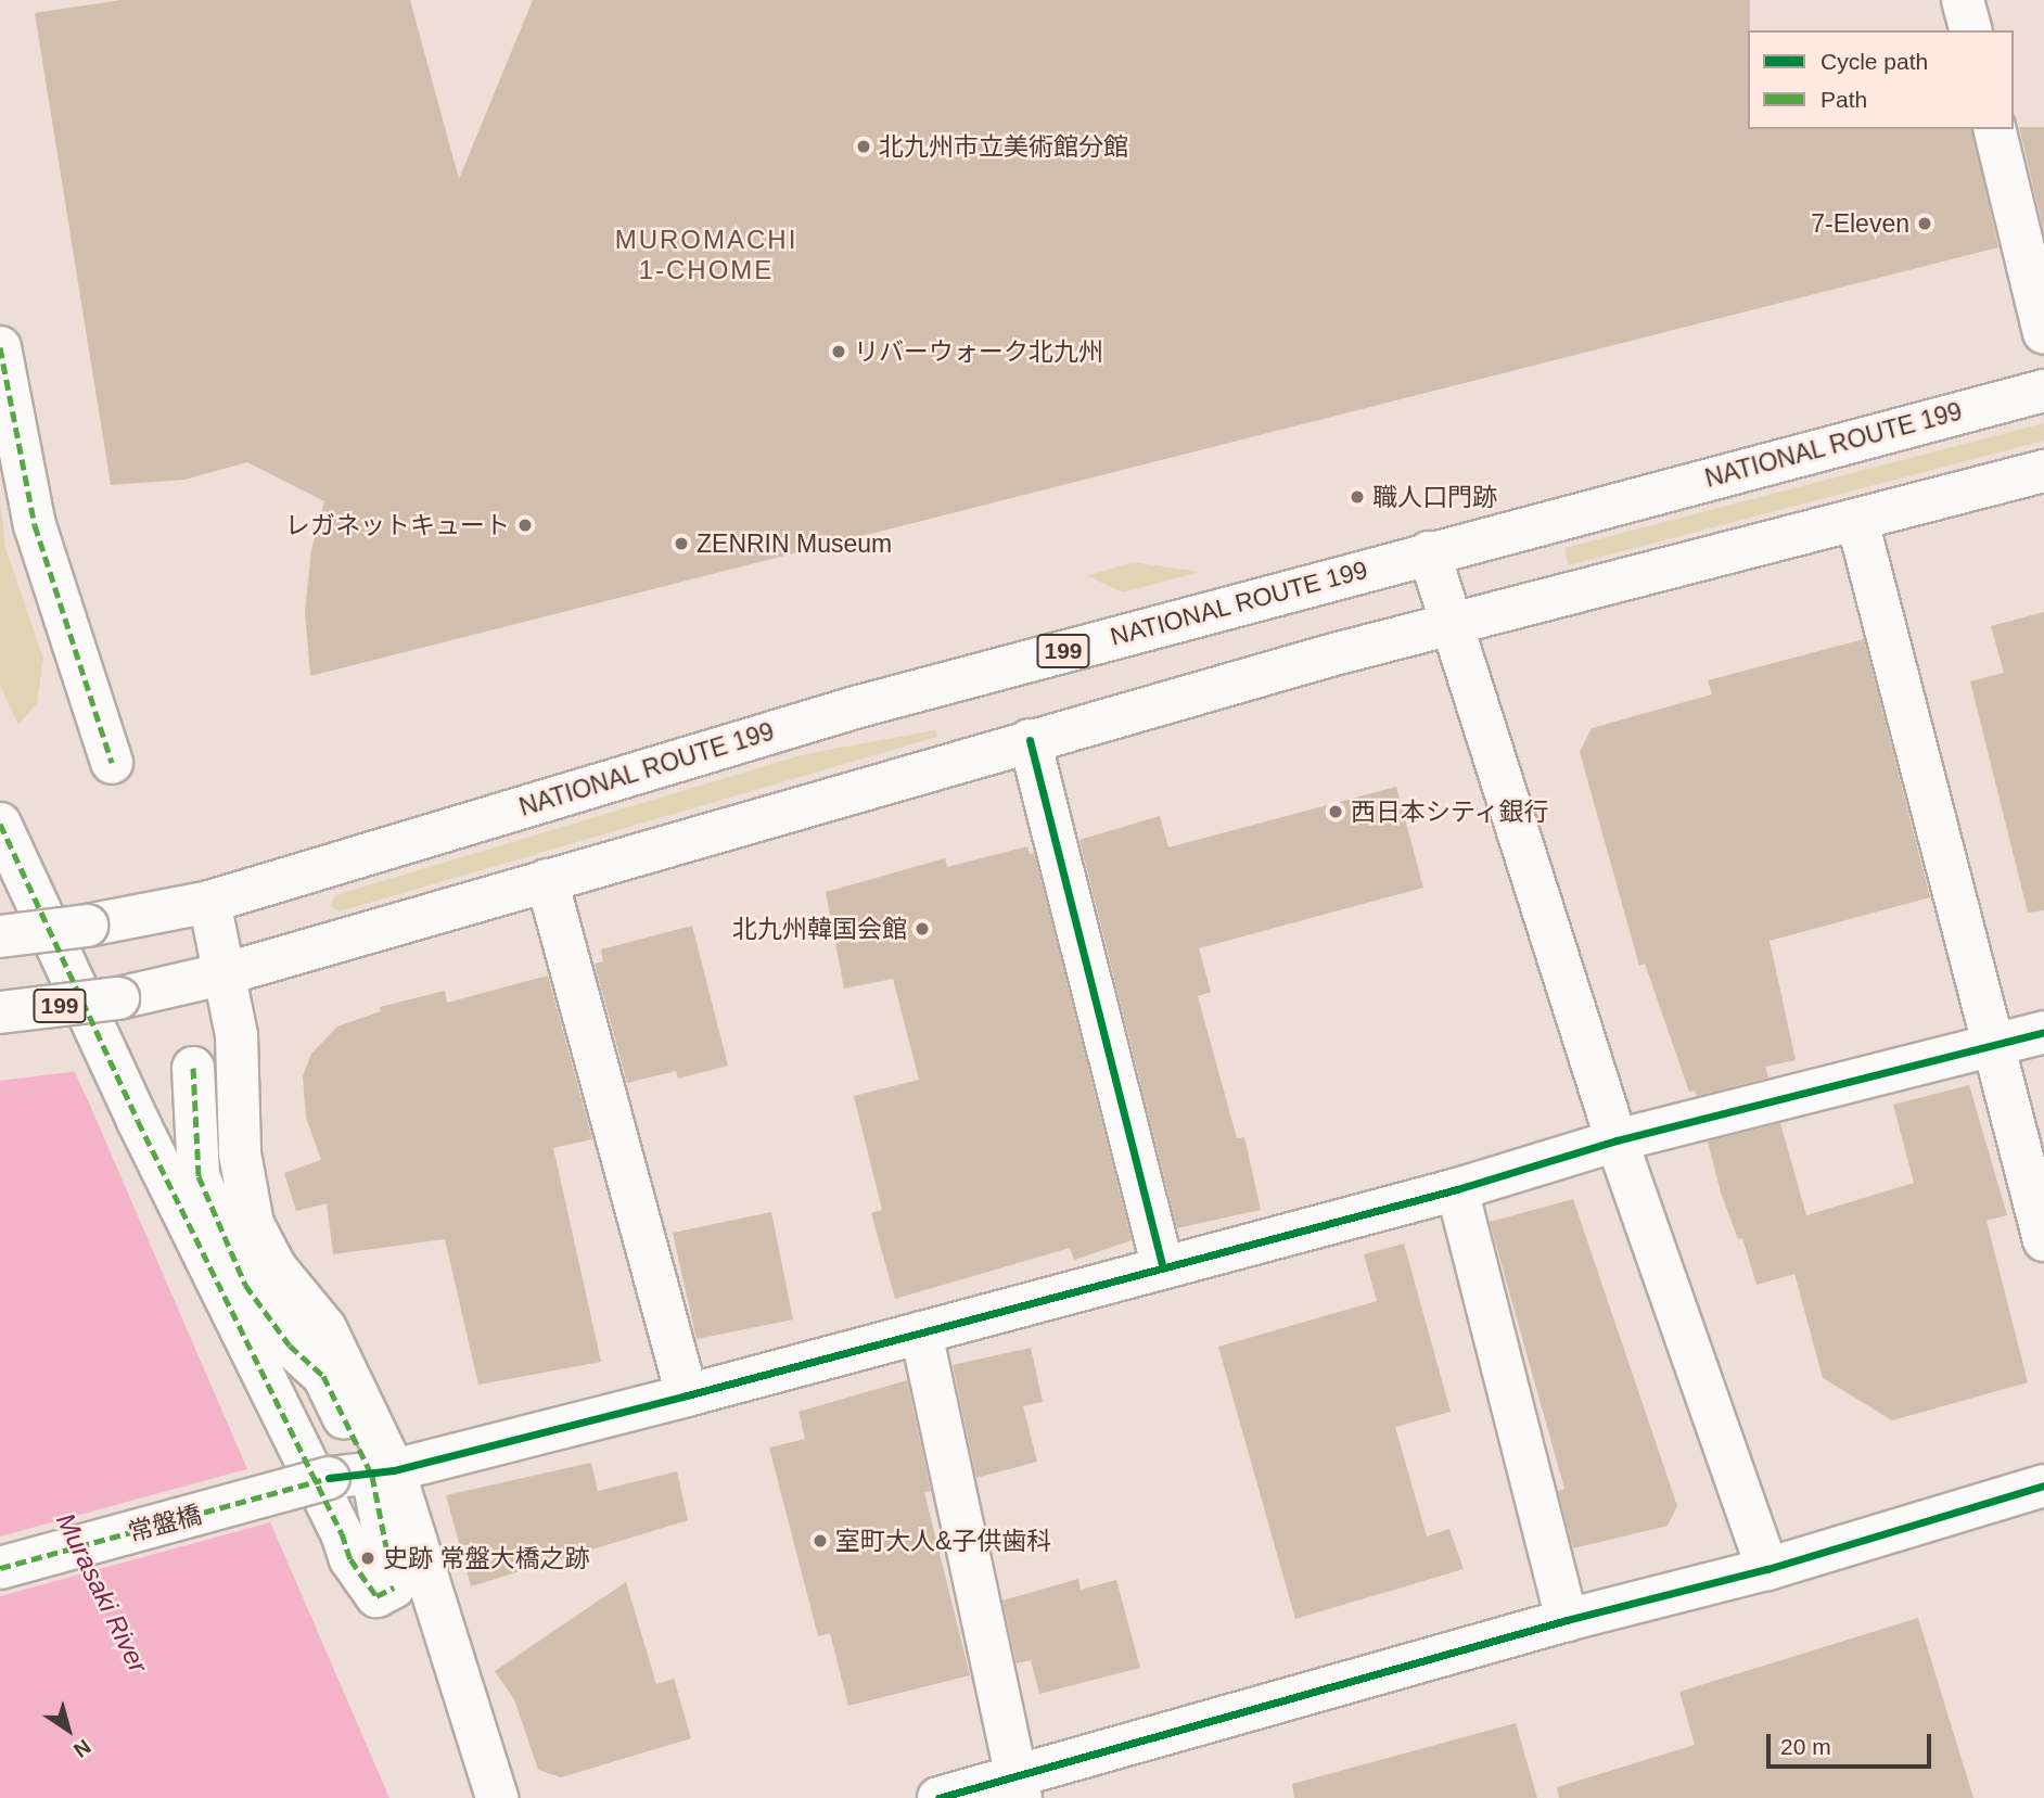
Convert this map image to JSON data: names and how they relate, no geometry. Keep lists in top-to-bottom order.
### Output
{
  "streets": {
    "main road": ["NATIONAL ROUTE 199", "199", "常盤橋"]
  },
  "districts": ["MUROMACHI 1-CHOME"],
  "water": ["Murasaki River"],
  "places": [
    "北九州市立美術館分館",
    "7-Eleven",
    "リバーウォーク北九州",
    "職人口門跡",
    "レガネットキュート",
    "ZENRIN Museum",
    "西日本シティ銀行",
    "北九州韓国会館",
    "室町大人&子供歯科",
    "史跡 常盤大橋之跡"
  ],
  "legend": ["Cycle path", "Path"],
  "scale_bar": "20 m",
  "north": "bottom right"
}
